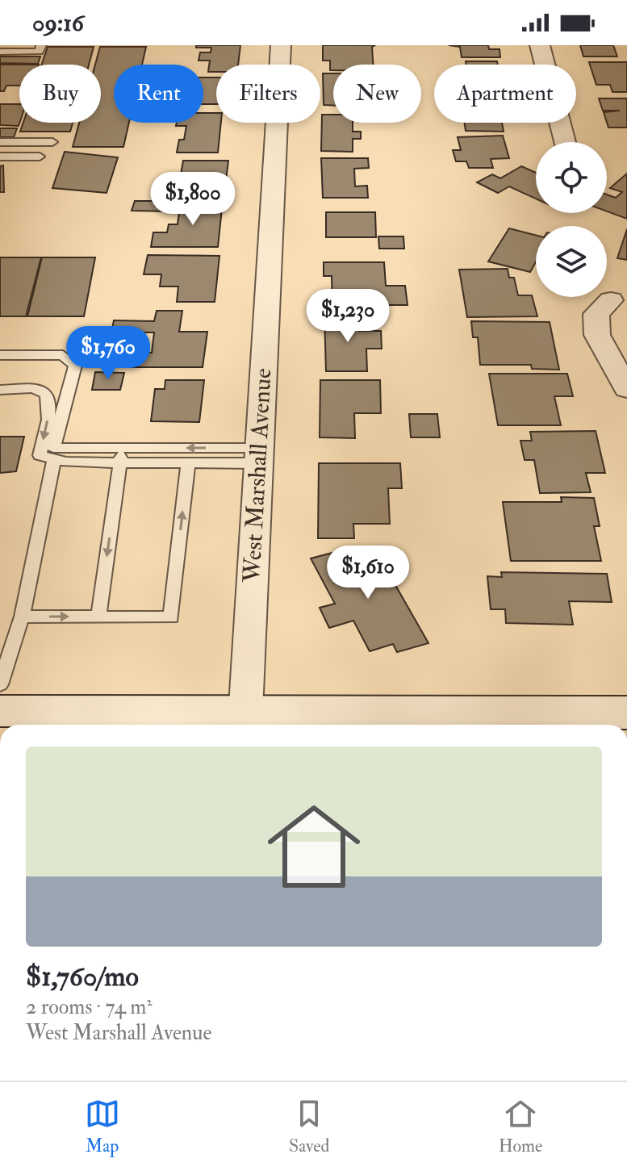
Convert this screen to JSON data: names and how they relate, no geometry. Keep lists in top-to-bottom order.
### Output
{
  "streets": {
    "street": ["West Marshall Avenue"]
  },
  "page": {
    "status": "09:16",
    "chip": [
      "Buy",
      "Rent",
      "Filters",
      "New",
      "Apartment"
    ],
    "price": [
      "$1,800",
      "$1,230",
      "$1,760",
      "$1,610"
    ],
    "list": [
      {
        "name": "$1,760/mo",
        "note": "2 rooms · 74 m² · West Marshall Avenue"
      }
    ],
    "tabs": ["Map", "Saved", "Home"]
  }
}
